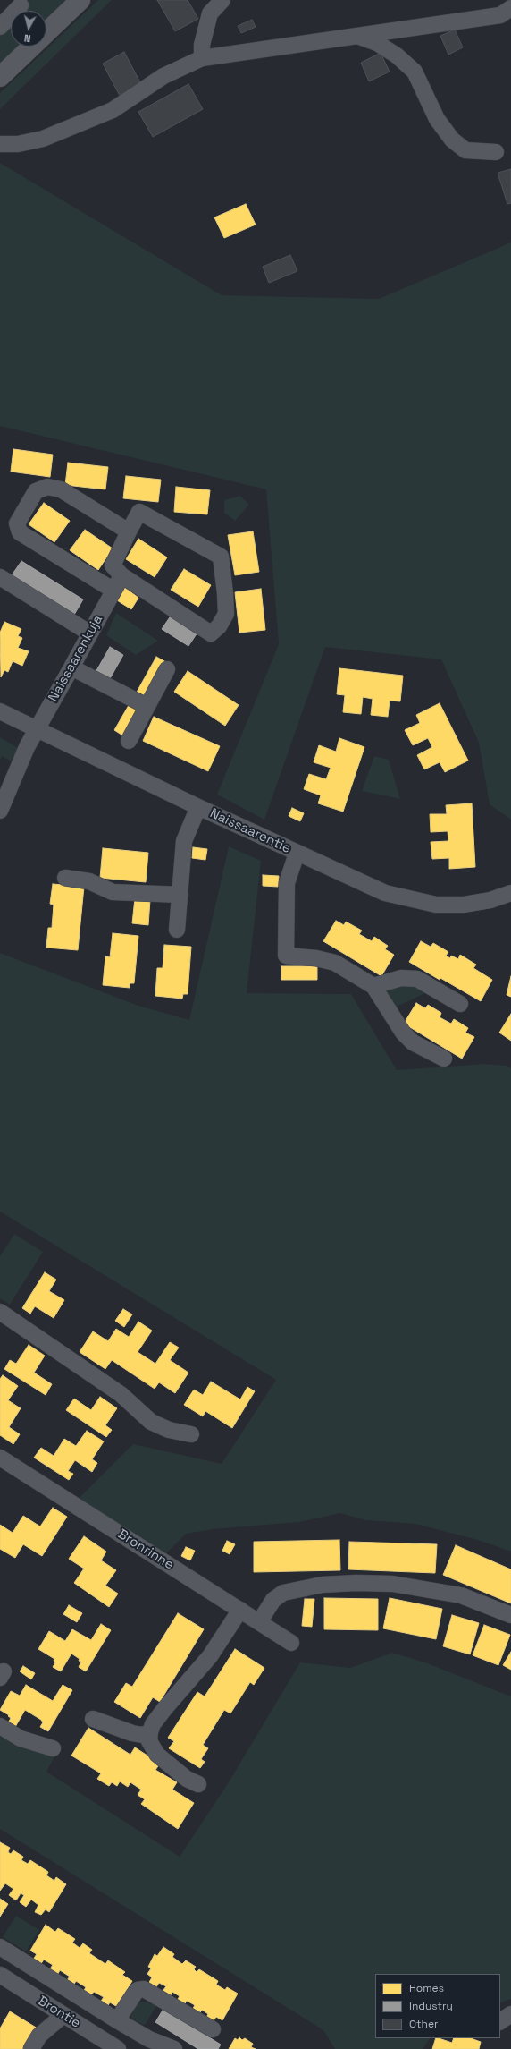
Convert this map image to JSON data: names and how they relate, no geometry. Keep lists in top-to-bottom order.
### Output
{
  "streets": {
    "street": [
      "Naissaarenkuja",
      "Naissaarentie",
      "Bronrinne",
      "Brontie"
    ]
  },
  "crossings": [
    ["Naissaarenkuja", "Naissaarentie"]
  ],
  "legend": ["Homes", "Industry", "Other"],
  "north": "bottom"
}
